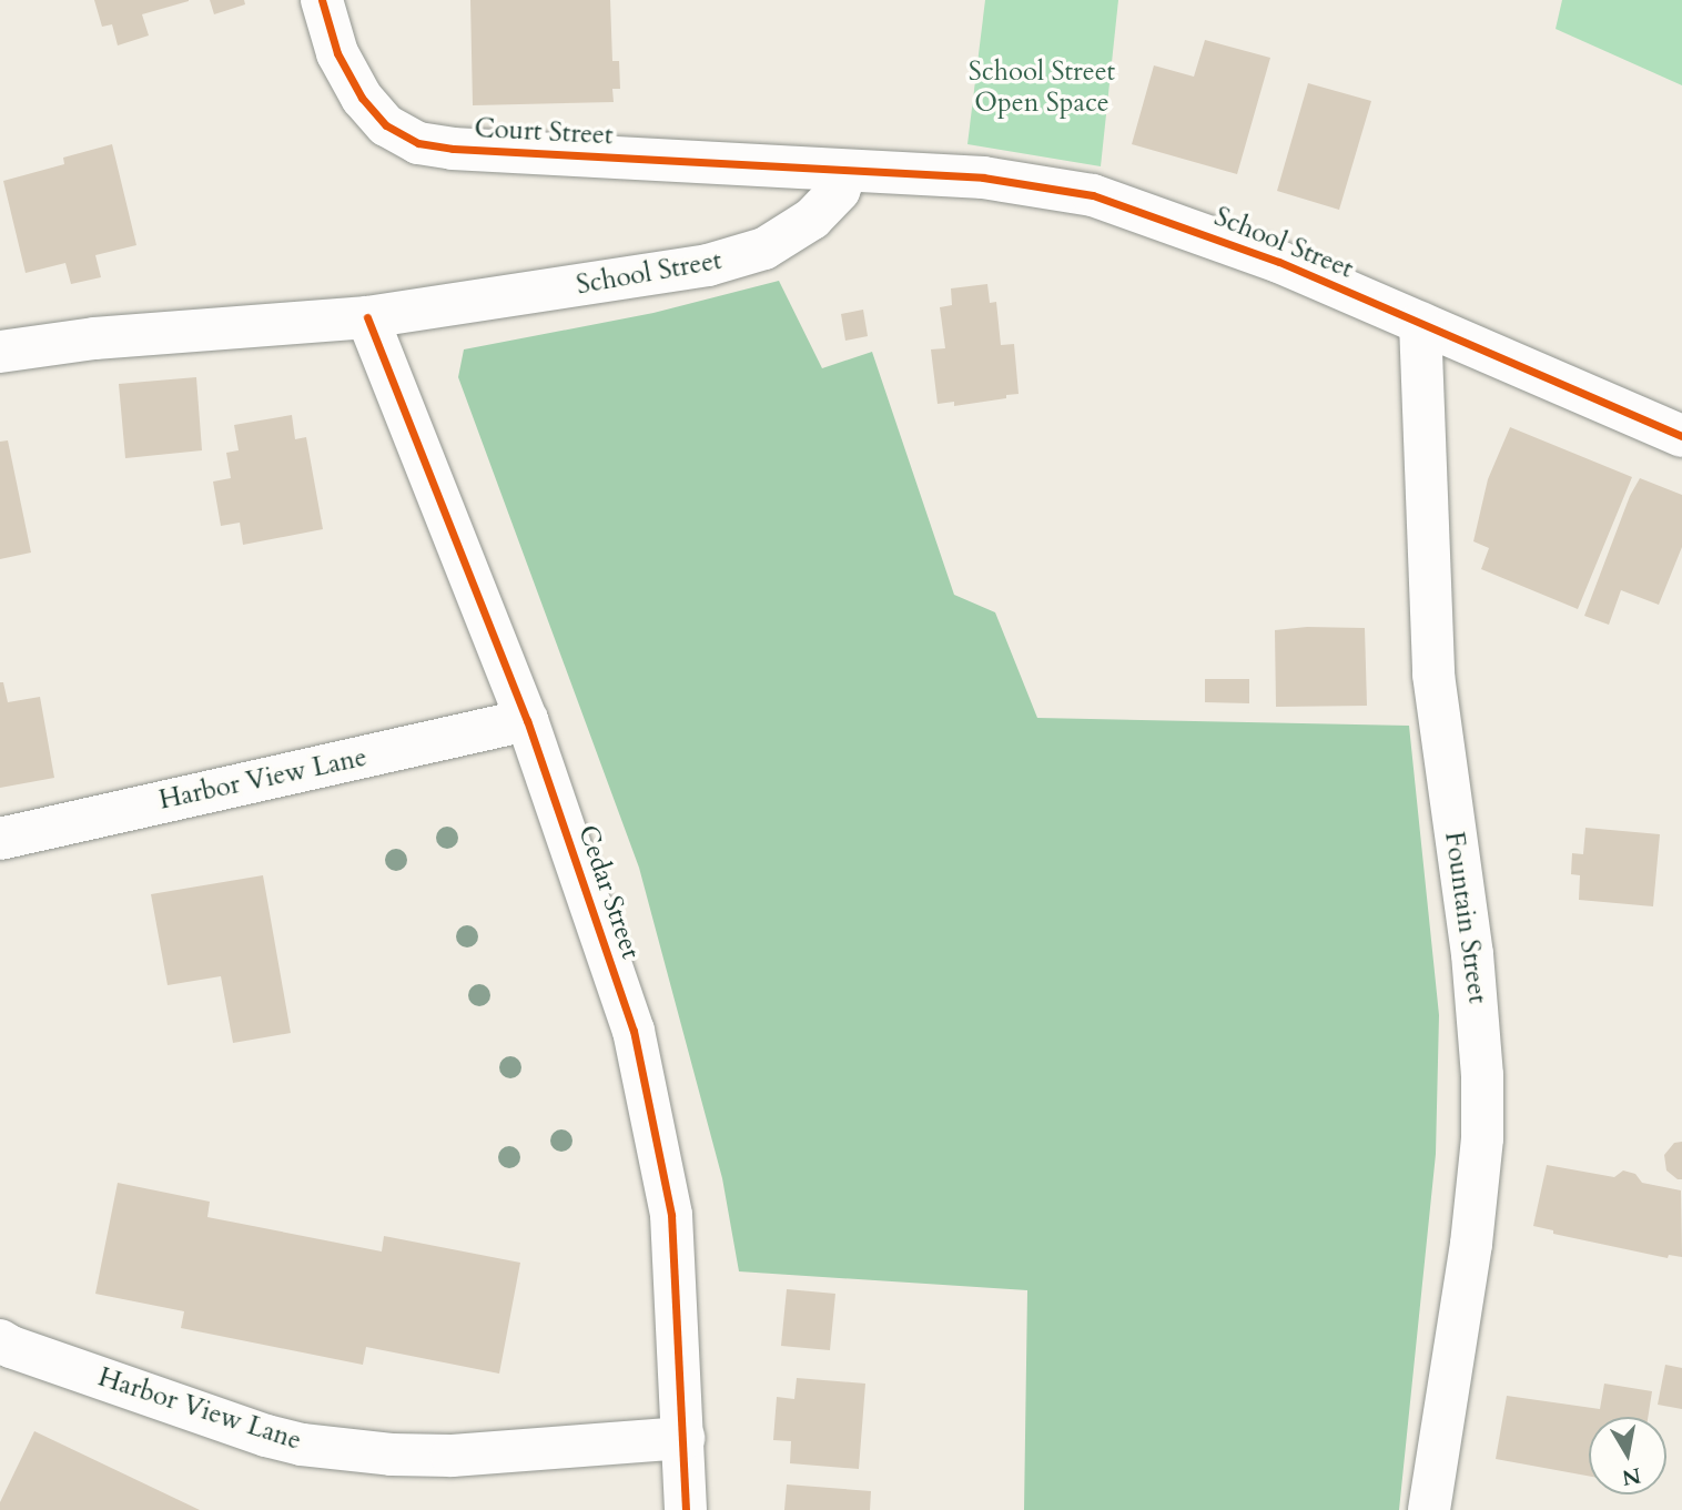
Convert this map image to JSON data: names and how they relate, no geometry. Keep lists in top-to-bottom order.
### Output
{
  "streets": {
    "street": [
      "Court Street",
      "School Street",
      "Harbor View Lane",
      "Cedar Street",
      "Fountain Street"
    ]
  },
  "crossings": [
    ["Court Street", "School Street"],
    ["School Street", "Cedar Street"],
    ["School Street", "Fountain Street"],
    ["Harbor View Lane", "Cedar Street"]
  ],
  "parks": ["School Street Open Space"],
  "north": "bottom"
}
